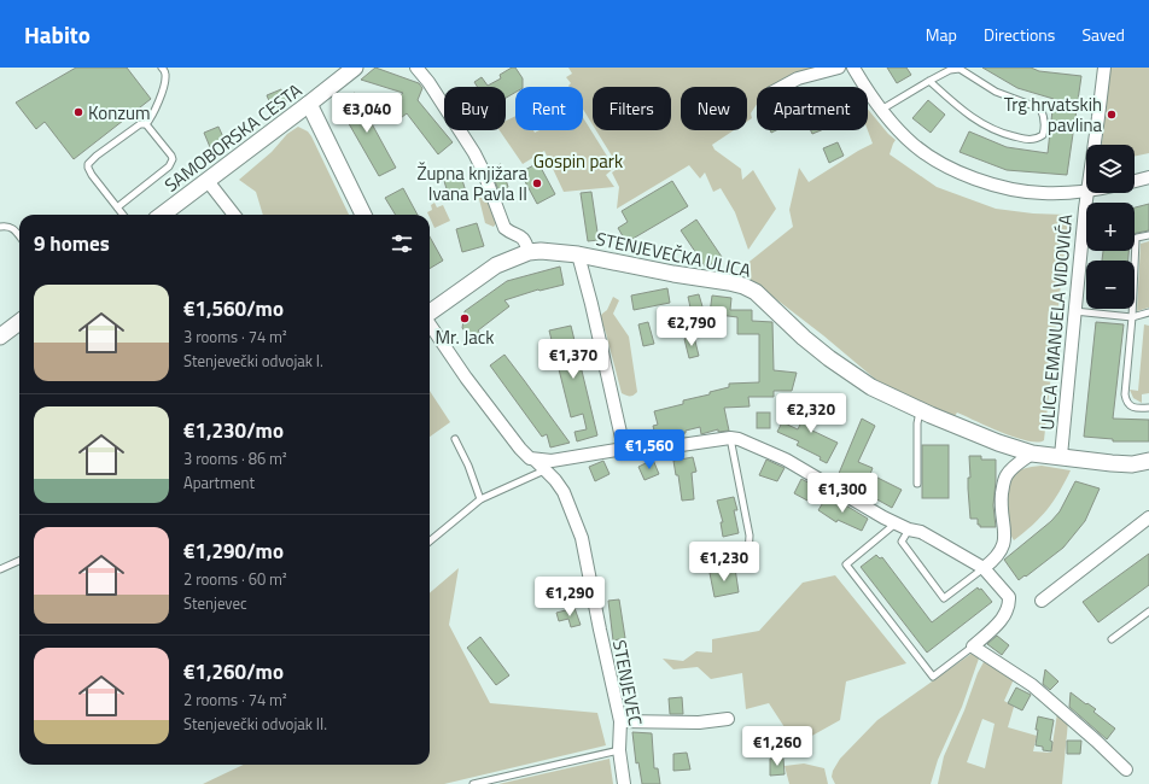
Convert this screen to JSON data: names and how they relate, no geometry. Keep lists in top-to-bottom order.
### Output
{
  "streets": {
    "street": [
      "SAMOBORSKA CESTA",
      "STENJEVEČKA ULICA",
      "ULICA EMANUELA VIDOVIĆA",
      "STENJEVEC"
    ]
  },
  "crossings": [
    ["STENJEVEČKA ULICA", "ULICA EMANUELA VIDOVIĆA"]
  ],
  "parks": ["Gospin park"],
  "places": [
    "Konzum",
    "Trg hrvatskih pavlina",
    "Župna knjižara Ivana Pavla II",
    "Mr. Jack"
  ],
  "page": {
    "header": "Habito",
    "nav": ["Map", "Directions", "Saved"],
    "chip": [
      "Buy",
      "Rent",
      "Filters",
      "New",
      "Apartment"
    ],
    "price": [
      "€3,040",
      "€2,790",
      "€1,370",
      "€2,320",
      "€1,560",
      "€1,300",
      "€1,230",
      "€1,290",
      "€1,260"
    ],
    "map_buttons": ["+", "−"],
    "heading": "9 homes",
    "list": [
      {
        "name": "€1,560/mo",
        "note": "3 rooms · 74 m² · Stenjevečki odvojak I."
      },
      {
        "name": "€1,230/mo",
        "note": "3 rooms · 86 m² · Apartment"
      },
      {
        "name": "€1,290/mo",
        "note": "2 rooms · 60 m² · Stenjevec"
      },
      {
        "name": "€1,260/mo",
        "note": "2 rooms · 74 m² · Stenjevečki odvojak II."
      }
    ]
  }
}
